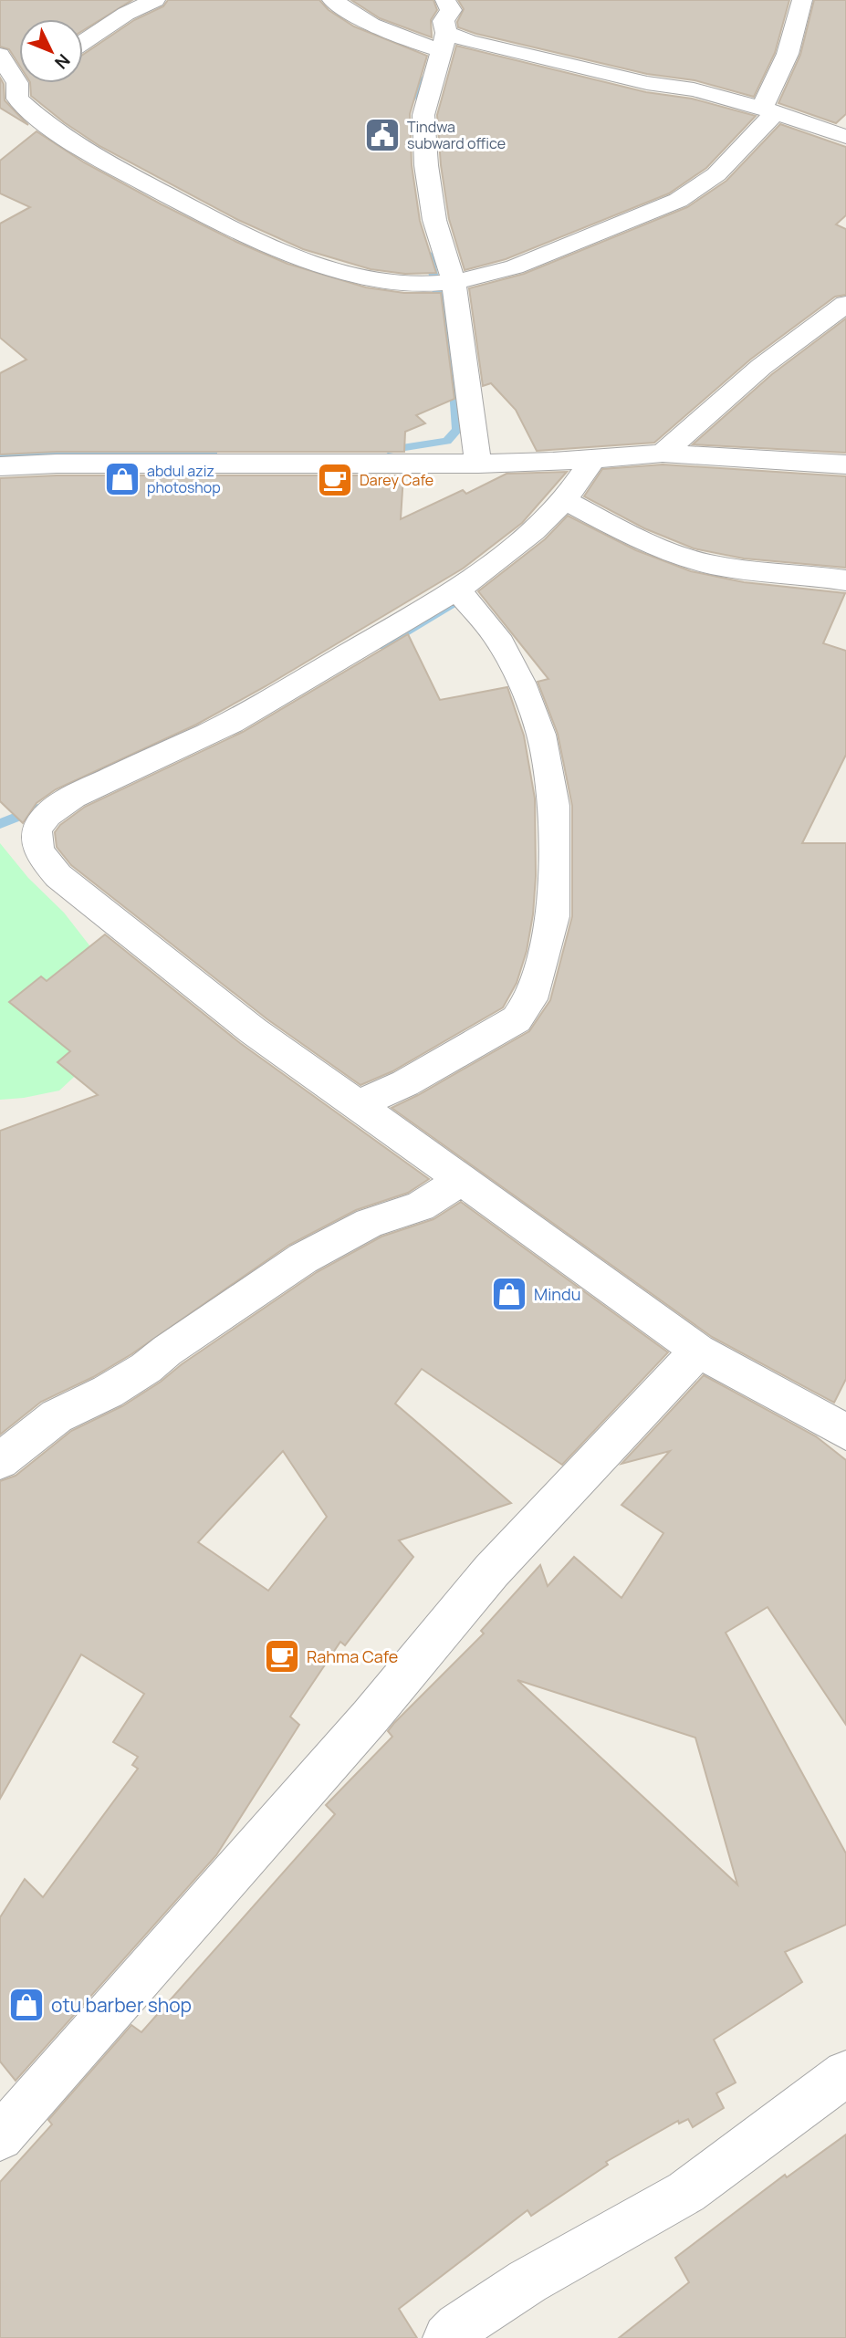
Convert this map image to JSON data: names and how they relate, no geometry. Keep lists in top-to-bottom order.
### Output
{
  "places": {
    "public building": ["Tindwa subward office"],
    "shop": ["abdul aziz photoshop", "Mindu", "otu barber shop"],
    "cafe": ["Darey Cafe", "Rahma Cafe"]
  },
  "north": "bottom right"
}
